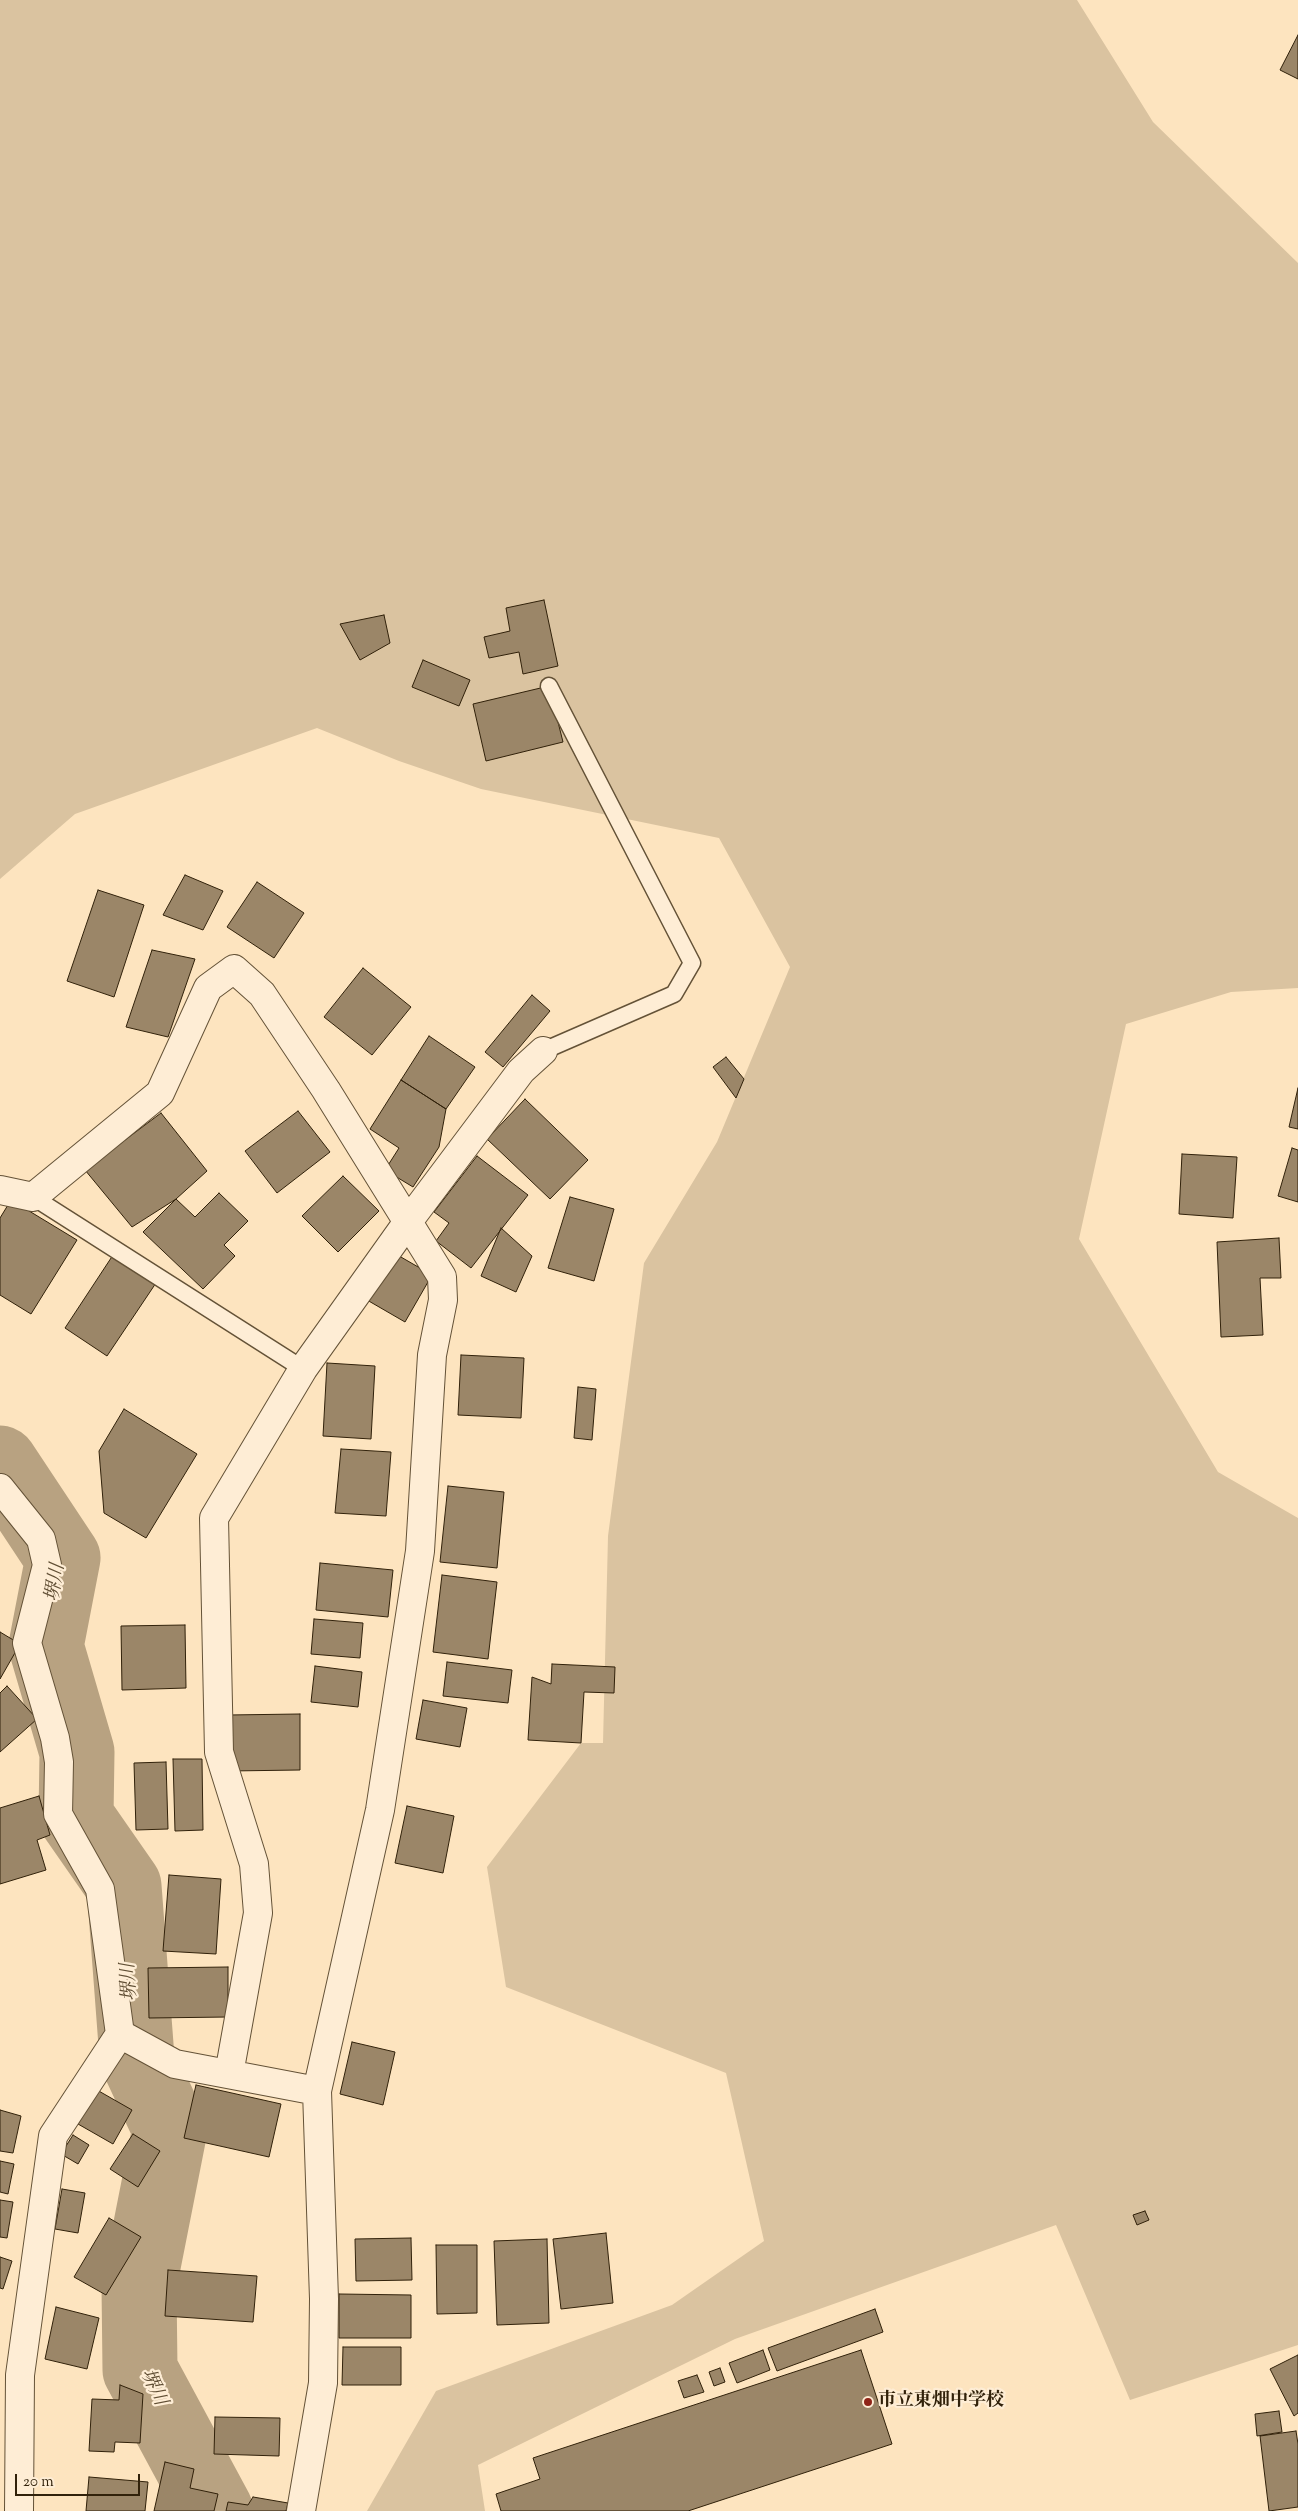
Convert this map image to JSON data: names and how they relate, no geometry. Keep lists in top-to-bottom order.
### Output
{
  "water": ["堺川"],
  "places": ["市立東畑中学校"],
  "scale_bar": "20 m"
}
